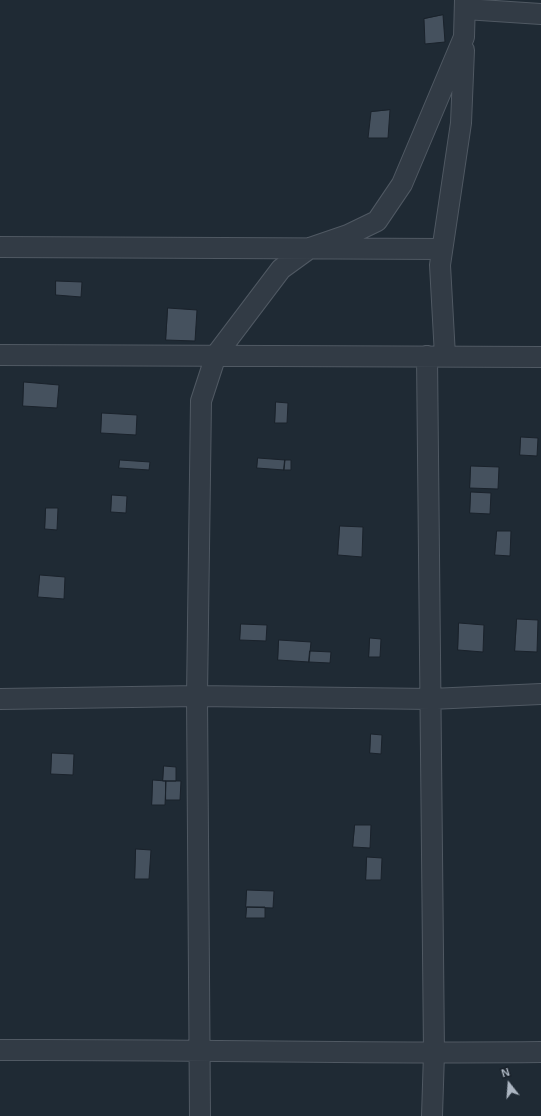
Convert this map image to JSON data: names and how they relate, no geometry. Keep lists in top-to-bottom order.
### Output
{
  "north": "top"
}
